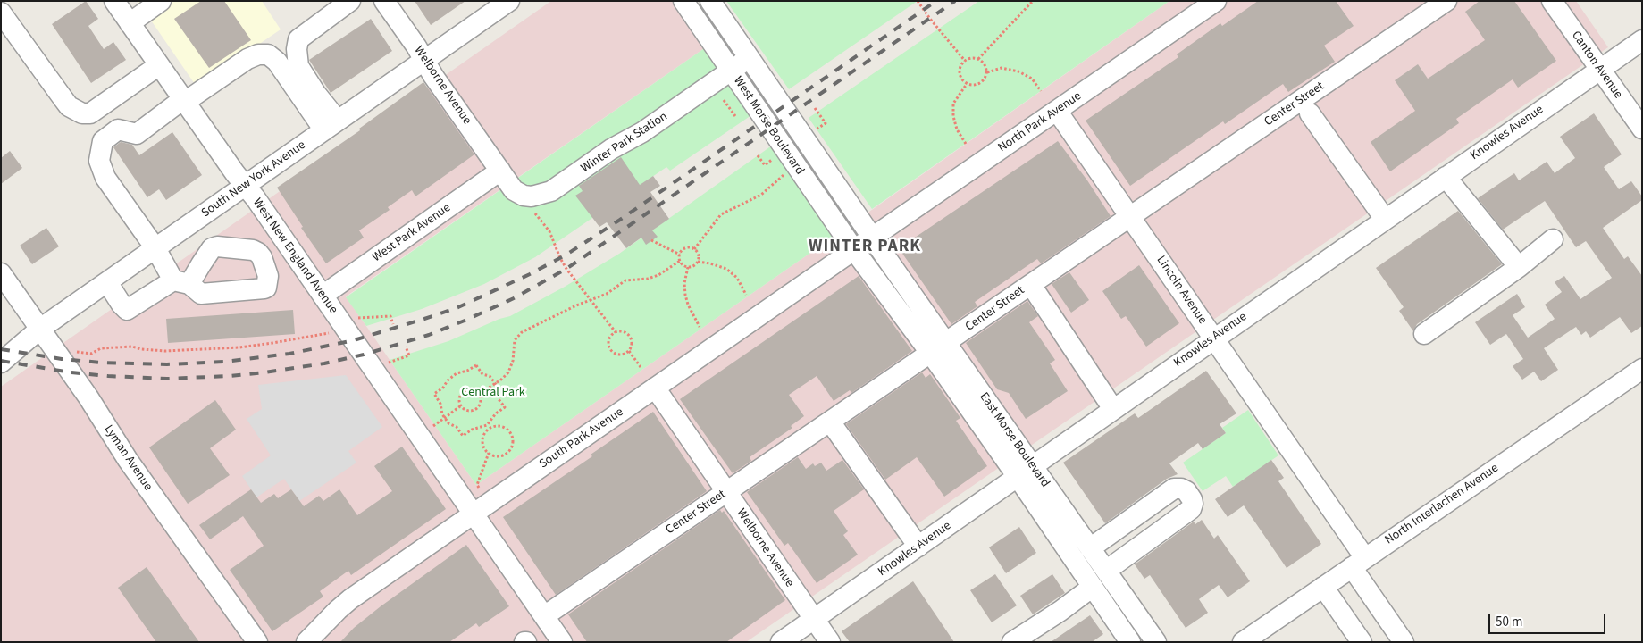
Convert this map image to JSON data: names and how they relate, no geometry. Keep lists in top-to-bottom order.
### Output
{
  "streets": {
    "street": [
      "Canton Avenue",
      "Welborne Avenue",
      "Center Street",
      "North Park Avenue",
      "West Morse Boulevard",
      "Knowles Avenue",
      "Winter Park Station",
      "South New York Avenue",
      "West Park Avenue",
      "West New England Avenue",
      "Lincoln Avenue",
      "South Park Avenue",
      "East Morse Boulevard",
      "Lyman Avenue",
      "North Interlachen Avenue"
    ]
  },
  "crossings": [
    ["Canton Avenue", "Knowles Avenue"],
    ["Welborne Avenue", "Center Street"],
    ["Welborne Avenue", "Knowles Avenue"],
    ["Welborne Avenue", "Winter Park Station"],
    ["Welborne Avenue", "South New York Avenue"],
    ["Welborne Avenue", "West Park Avenue"],
    ["Welborne Avenue", "South Park Avenue"],
    ["Center Street", "West New England Avenue"],
    ["Center Street", "Lincoln Avenue"],
    ["Center Street", "East Morse Boulevard"],
    ["North Park Avenue", "West Morse Boulevard"],
    ["North Park Avenue", "Lincoln Avenue"],
    ["North Park Avenue", "South Park Avenue"],
    ["North Park Avenue", "East Morse Boulevard"],
    ["West Morse Boulevard", "Winter Park Station"],
    ["West Morse Boulevard", "South Park Avenue"],
    ["West Morse Boulevard", "East Morse Boulevard"],
    ["Knowles Avenue", "Lincoln Avenue"],
    ["Knowles Avenue", "East Morse Boulevard"],
    ["Winter Park Station", "West Park Avenue"],
    ["South New York Avenue", "West New England Avenue"],
    ["South New York Avenue", "Lyman Avenue"],
    ["West Park Avenue", "West New England Avenue"],
    ["West New England Avenue", "South Park Avenue"],
    ["Lincoln Avenue", "North Interlachen Avenue"],
    ["South Park Avenue", "East Morse Boulevard"]
  ],
  "districts": ["WINTER PARK"],
  "parks": ["Central Park"],
  "scale_bar": "50 m"
}
